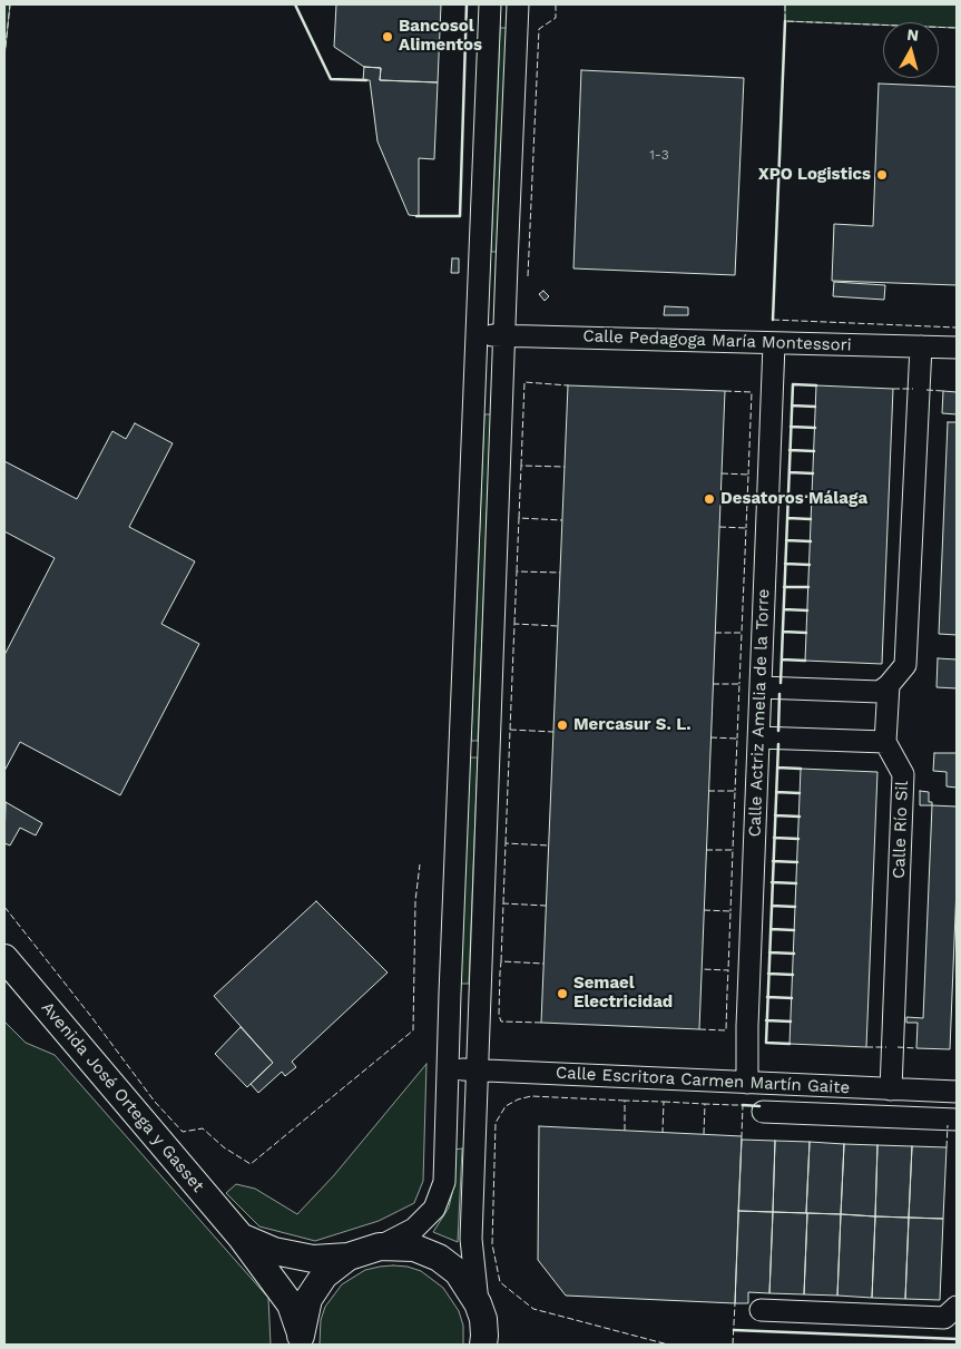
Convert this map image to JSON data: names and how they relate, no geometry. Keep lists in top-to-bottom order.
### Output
{
  "streets": {
    "main road": ["Avenida José Ortega y Gasset"],
    "street": [
      "Calle Pedagoga María Montessori",
      "Calle Actriz Amelia de la Torre",
      "Calle Río Sil",
      "Calle Escritora Carmen Martín Gaite"
    ]
  },
  "crossings": [
    ["Calle Pedagoga María Montessori", "Calle Actriz Amelia de la Torre"],
    ["Calle Actriz Amelia de la Torre", "Calle Escritora Carmen Martín Gaite"],
    ["Calle Río Sil", "Calle Escritora Carmen Martín Gaite"]
  ],
  "places": [
    "Bancosol Alimentos",
    "XPO Logistics",
    "Desatoros Málaga",
    "Mercasur S. L.",
    "Semael Electricidad"
  ],
  "house_numbers": ["1-3"],
  "north": "top"
}
